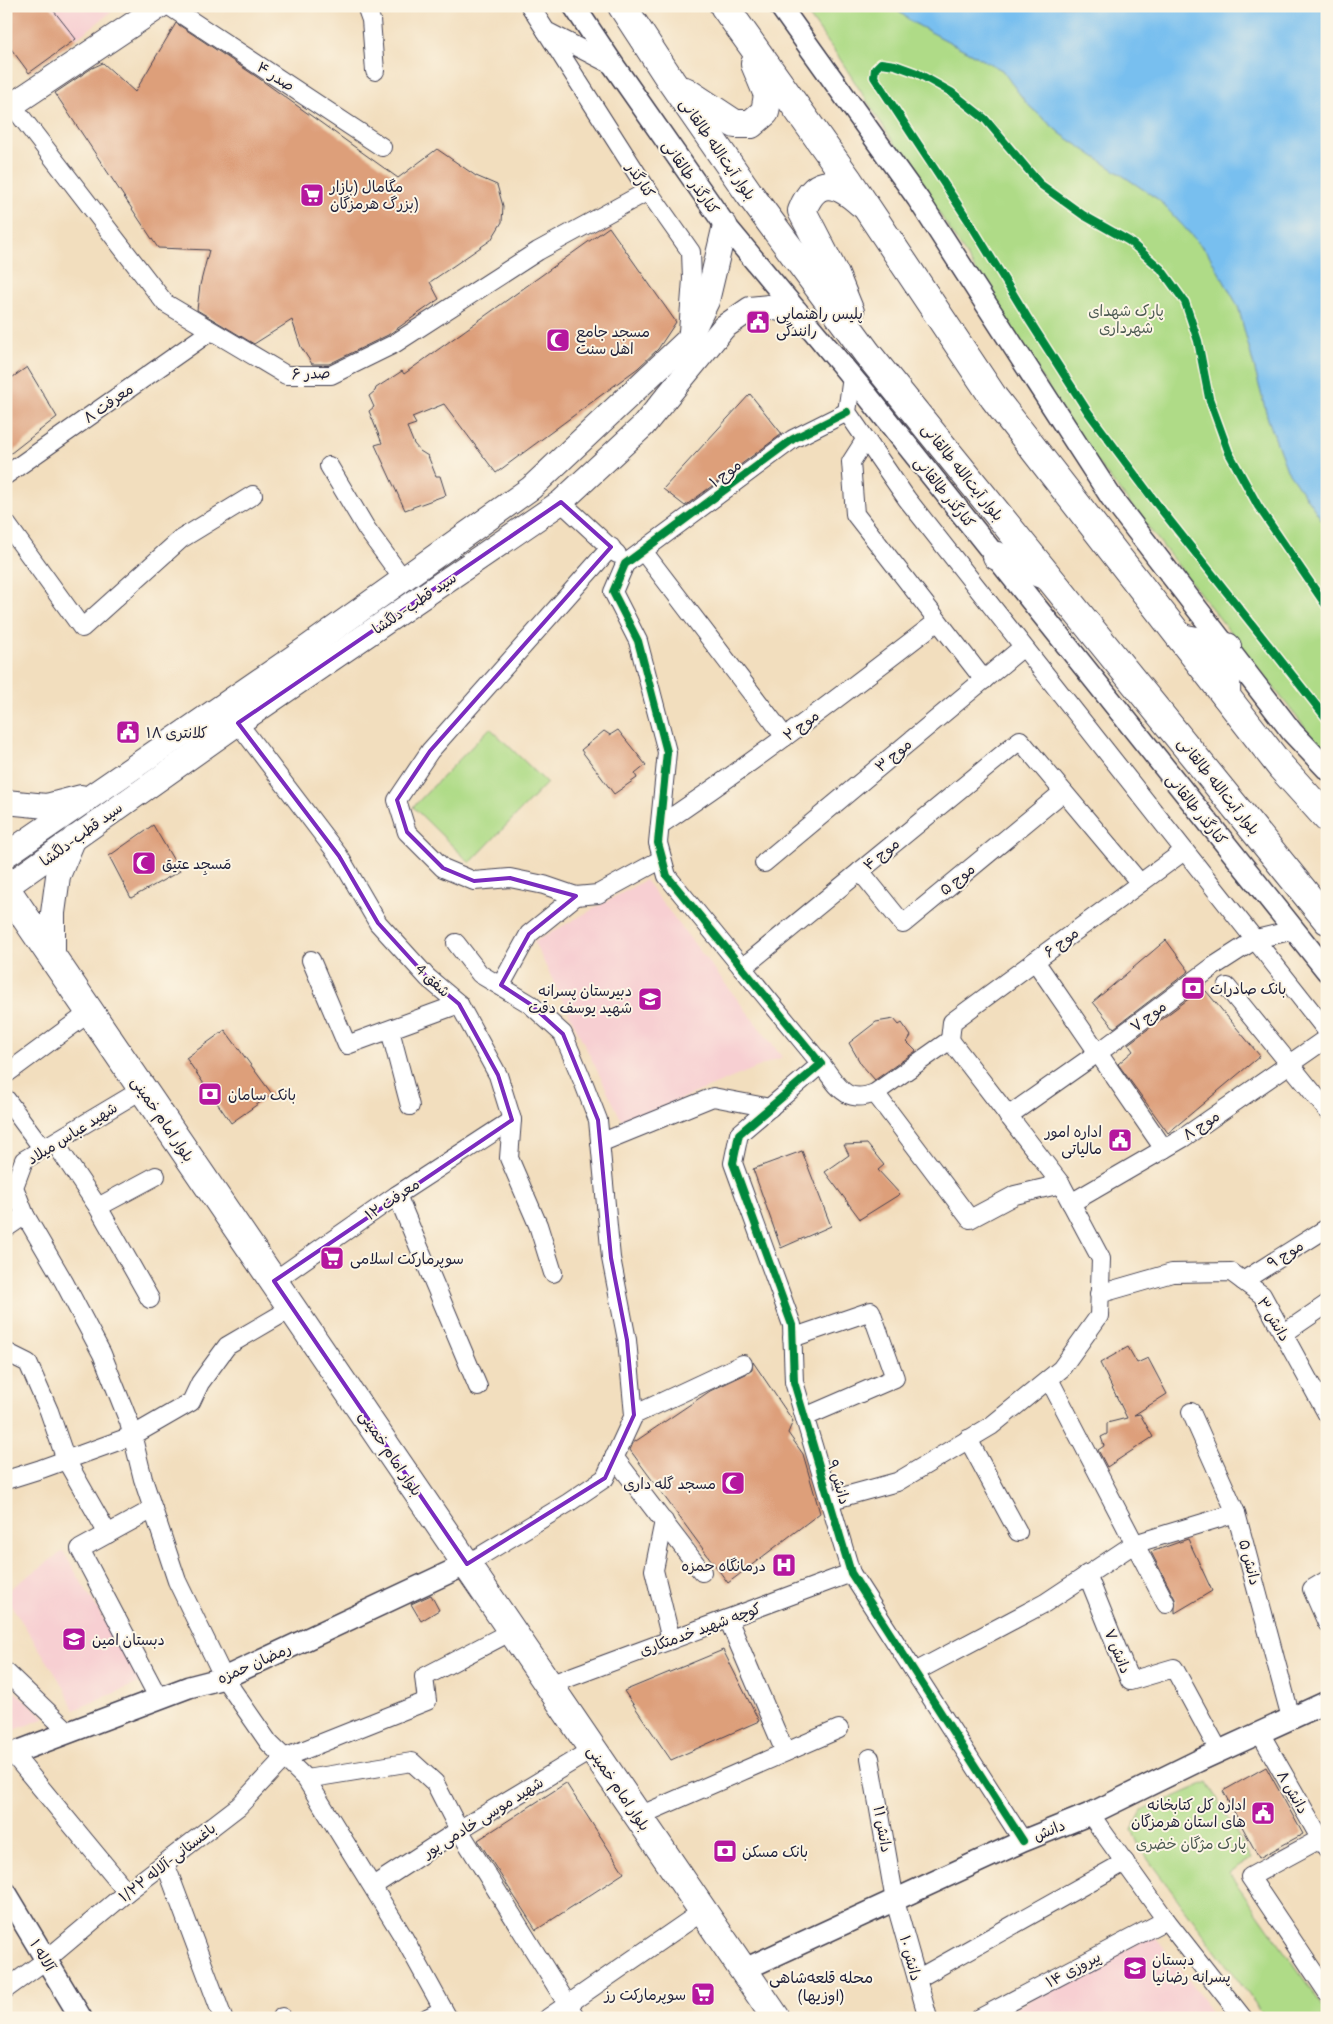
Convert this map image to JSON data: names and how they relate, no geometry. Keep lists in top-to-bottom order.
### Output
{
  "streets": {
    "main road": ["بلوار آیت‌الله طالقانی", "سید قطب-دلگشا", "بلوار امام خمینی"],
    "street": [
      "صدر ۴",
      "کنارگذر طالقانی",
      "کنارگذر",
      "صدر ۶",
      "معرفت ۸",
      "موج ۱",
      "موج ۲",
      "موج ۳",
      "موج ۴",
      "موج ۵",
      "موج ۶",
      "شفق 4",
      "موج ۷",
      "موج ۸",
      "شهید عباس میلاد",
      "معرفت ۱۲",
      "موج ۹",
      "دانش ۳",
      "دانش ۹",
      "دانش ۵",
      "کوچه شهید خدمتکاری",
      "دانش ۷",
      "رمضان حمزه",
      "دانش ۸",
      "شهید موسی خادمی پور",
      "دانش ۱۱",
      "دانش",
      "باغستانی-آلاله ۱/۲۲",
      "آلاله ۱",
      "دانش ۱۰",
      "پیروزی ۱۴"
    ]
  },
  "crossings": [
    ["کنارگذر طالقانی", "سید قطب-دلگشا"],
    ["کنارگذر طالقانی", "موج ۷"],
    ["کنارگذر", "صدر ۶"],
    ["کنارگذر", "سید قطب-دلگشا"],
    ["صدر ۶", "معرفت ۸"],
    ["سید قطب-دلگشا", "شفق 4"],
    ["سید قطب-دلگشا", "بلوار امام خمینی"],
    ["موج ۴", "موج ۵"],
    ["شفق 4", "معرفت ۱۲"],
    ["بلوار امام خمینی", "شهید عباس میلاد"],
    ["بلوار امام خمینی", "معرفت ۱۲"],
    ["بلوار امام خمینی", "کوچه شهید خدمتکاری"],
    ["بلوار امام خمینی", "رمضان حمزه"],
    ["بلوار امام خمینی", "شهید موسی خادمی پور"],
    ["بلوار امام خمینی", "دانش"],
    ["شهید عباس میلاد", "رمضان حمزه"],
    ["شهید عباس میلاد", "شهید موسی خادمی پور"],
    ["شهید عباس میلاد", "باغستانی-آلاله ۱/۲۲"],
    ["موج ۹", "دانش ۳"],
    ["دانش ۹", "کوچه شهید خدمتکاری"],
    ["دانش ۹", "دانش"],
    ["دانش ۵", "دانش"],
    ["دانش ۷", "دانش"],
    ["دانش ۸", "دانش"],
    ["دانش ۱۱", "دانش"],
    ["دانش ۱۱", "دانش ۱۰"],
    ["دانش", "دانش ۱۰"],
    ["باغستانی-آلاله ۱/۲۲", "آلاله ۱"]
  ],
  "districts": ["محله قلعه‌شاهی (اوزیها)"],
  "parks": ["پارک شهدای شهرداری", "پارک مژگان خضری"],
  "places": {
    "supermarket": ["مگامال (بازار بزرگ هرمزگان)", "سوپرمارکت اسلامی", "سوپرمارکت رز"],
    "public building": [
      "پلیس راهنمایی رانندگی",
      "کلانتری ۱۸",
      "اداره امور مالیاتی",
      "اداره کل کتابخانه های استان هرمزگان"
    ],
    "mosque": ["مسجد جامع اهل سنت", "مَسجِد عتیق", "مسجد گله داری"],
    "bank": ["بانک صادرات", "بانک سامان", "بانک مسکن"],
    "school or university": ["دبیرستان پسرانه شهید یوسف دقت", "دبستان امین", "دبستان پسرانه رضانیا"],
    "hospital": ["درمانگاه حمزه"]
  }
}
